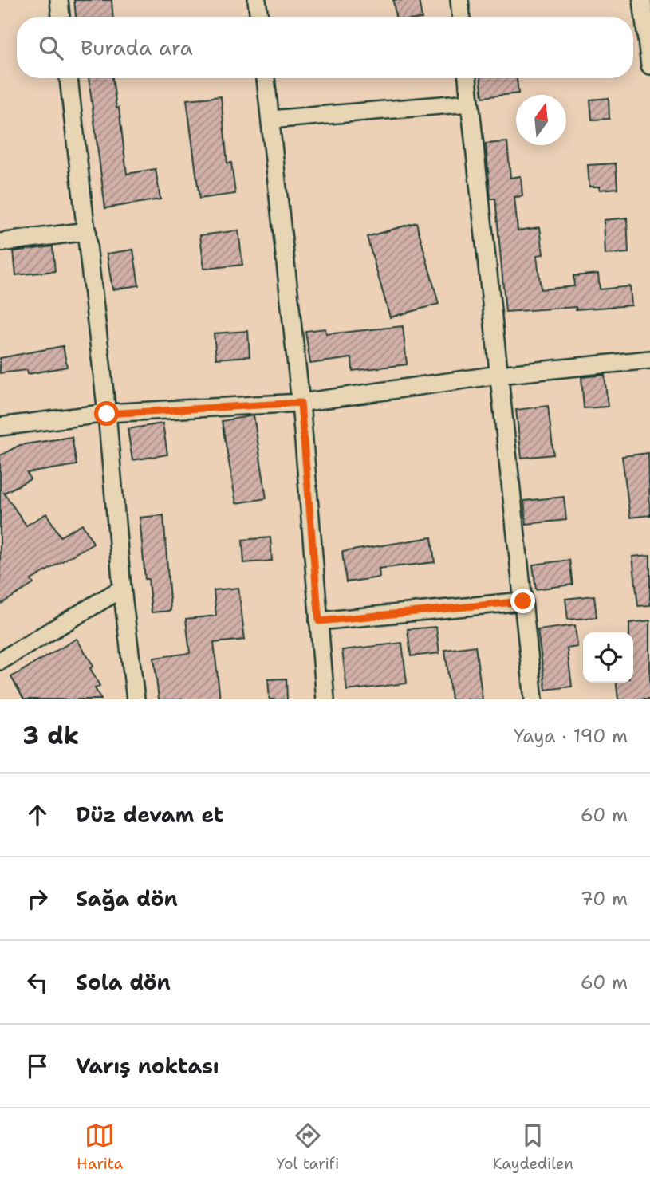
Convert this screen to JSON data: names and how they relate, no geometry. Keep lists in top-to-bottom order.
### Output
{
  "north": "top",
  "page": {
    "search": "Burada ara",
    "heading": ["3 dk", "Yaya · 190 m"],
    "list": [
      ["Düz devam et", "60 m"],
      ["Sağa dön", "70 m"],
      ["Sola dön", "60 m"],
      "Varış noktası"
    ],
    "nav": ["Harita", "Yol tarifi", "Kaydedilen"]
  }
}
